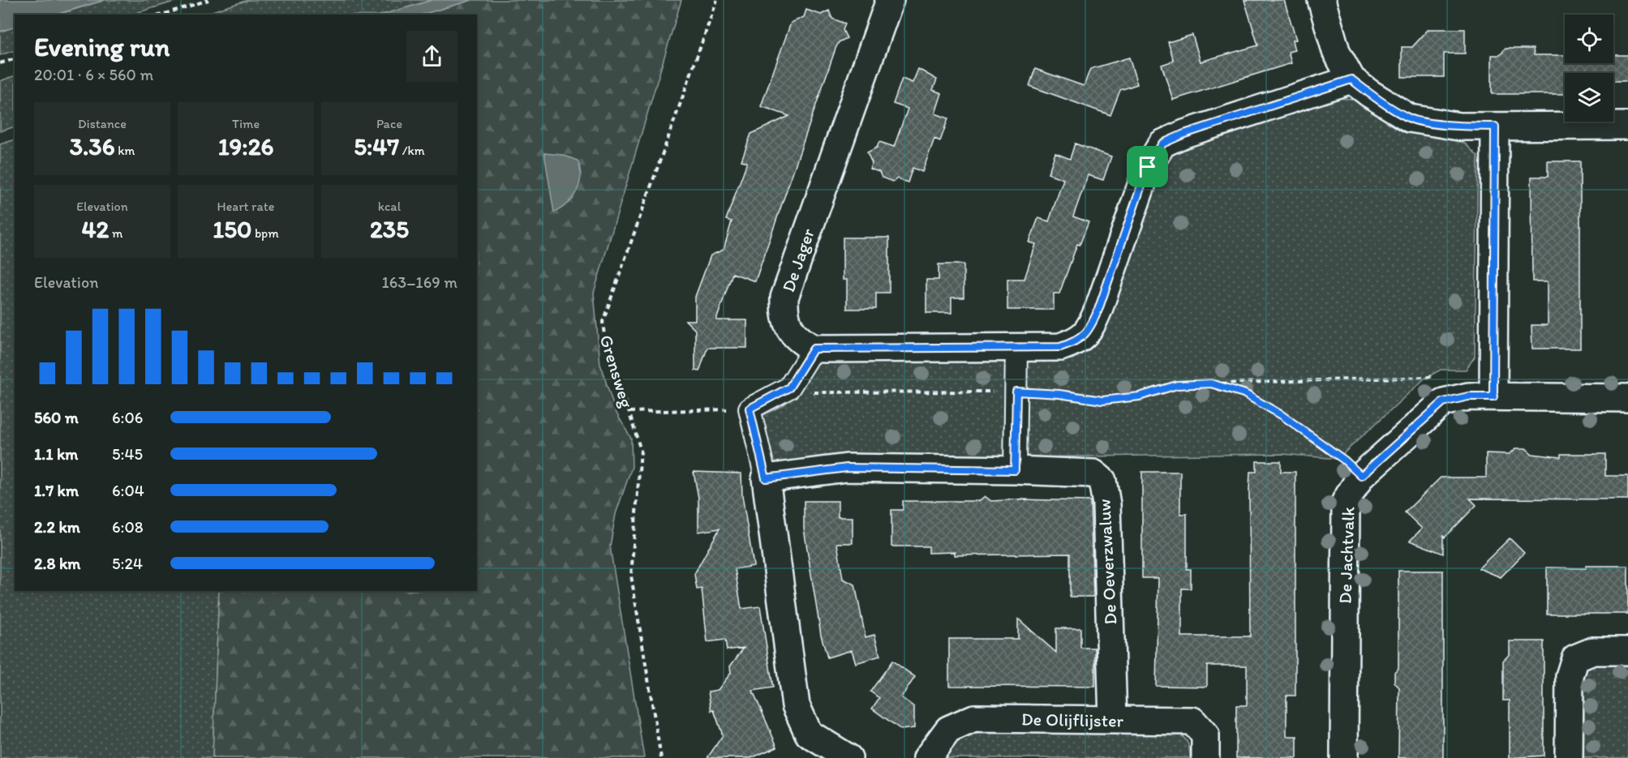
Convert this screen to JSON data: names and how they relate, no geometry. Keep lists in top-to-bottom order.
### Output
{
  "streets": {
    "street": [
      "De Jager",
      "De Jachtvalk",
      "De Oeverzwaluw",
      "De Olijflijster"
    ],
    "path": ["Grensweg"]
  },
  "crossings": [
    ["De Oeverzwaluw", "De Olijflijster"]
  ],
  "page": {
    "heading": ["Evening run", "20:01 · 6 × 560 m"],
    "stats": [
      ["Distance", "3.36 km"],
      ["Time", "19:26"],
      ["Pace", "5:47 /km"],
      ["Elevation", "42 m"],
      ["Heart rate", "150 bpm"],
      ["kcal", "235"]
    ],
    "chart": ["Elevation", "163–169 m"],
    "list": [
      {
        "name": "560 m",
        "note": "6:06"
      },
      {
        "name": "1.1 km",
        "note": "5:45"
      },
      {
        "name": "1.7 km",
        "note": "6:04"
      },
      {
        "name": "2.2 km",
        "note": "6:08"
      },
      {
        "name": "2.8 km",
        "note": "5:24"
      }
    ]
  }
}
